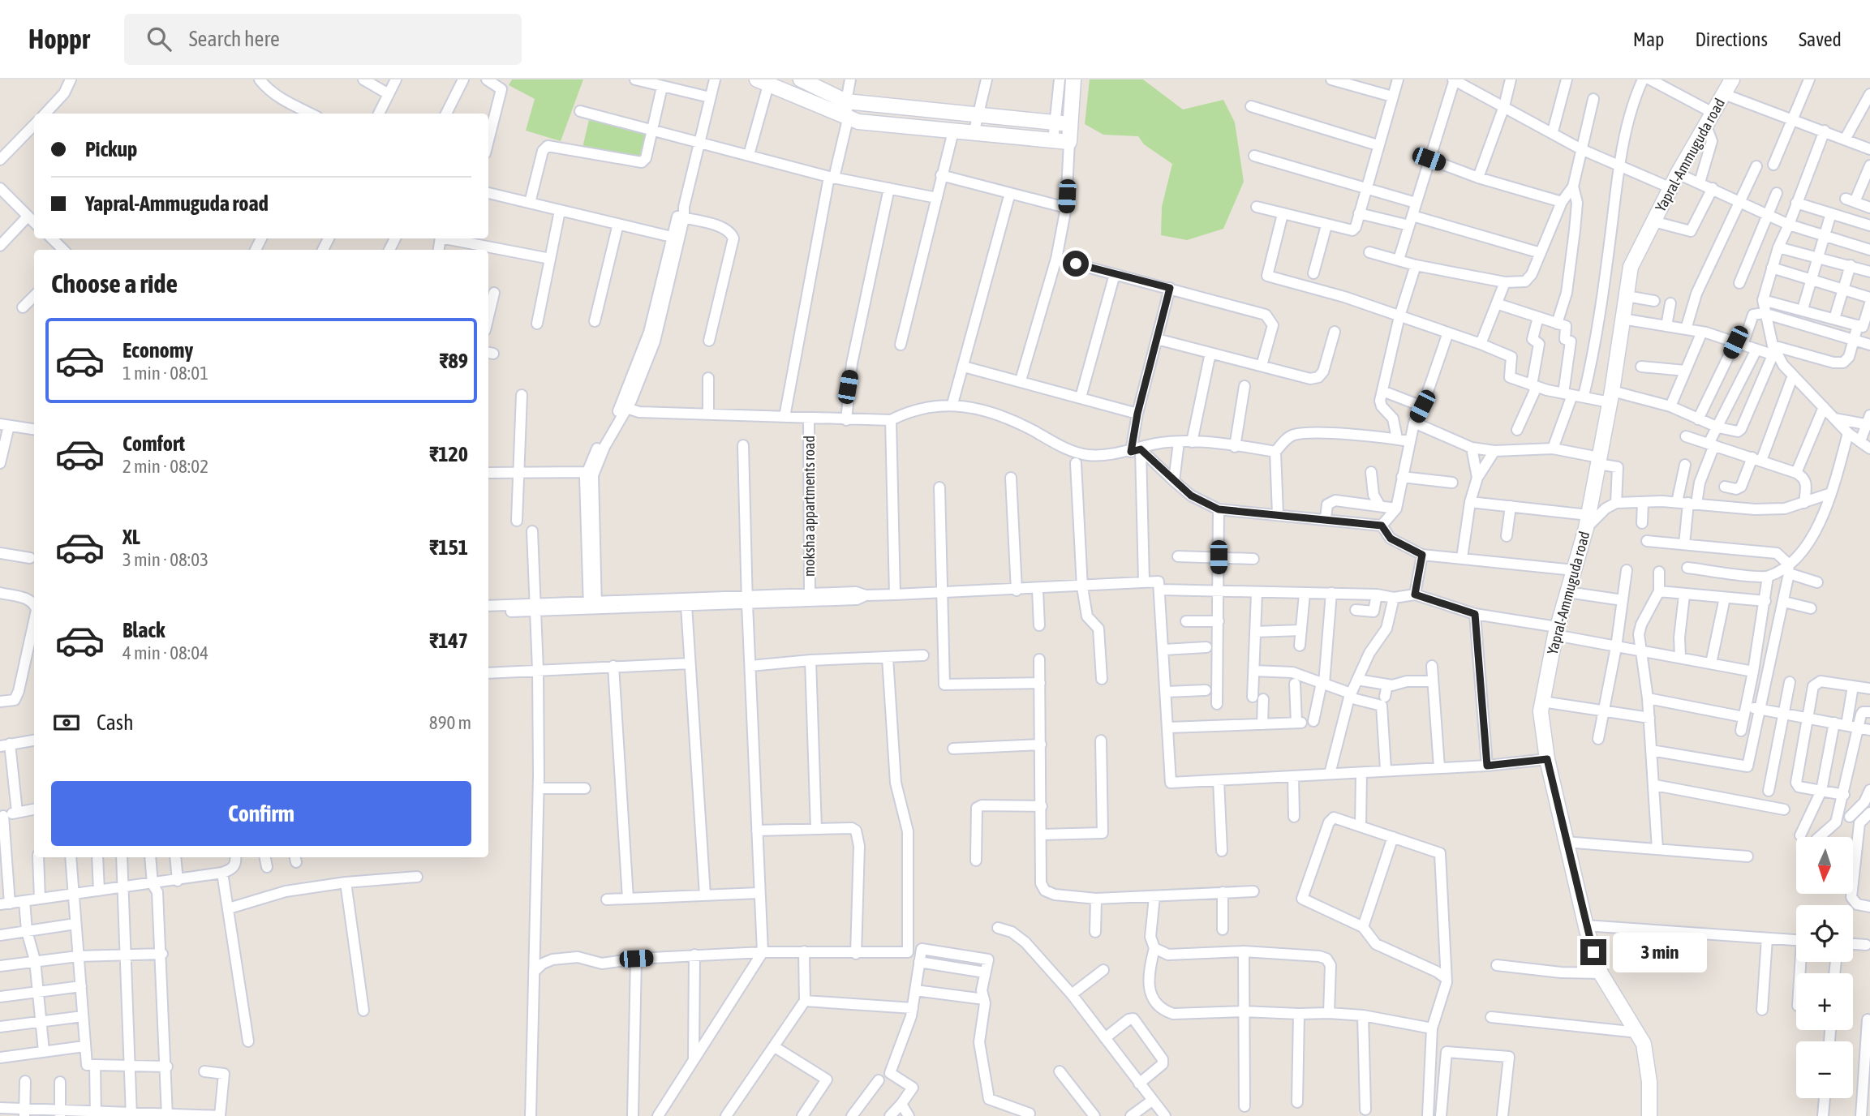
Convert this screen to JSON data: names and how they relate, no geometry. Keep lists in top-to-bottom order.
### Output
{
  "streets": {
    "main road": ["Yapral-Ammuguda road"],
    "street": ["moksha appartments road"]
  },
  "north": "bottom",
  "page": {
    "header": "Hoppr",
    "search": "Search here",
    "nav": ["Map", "Directions", "Saved"],
    "banner": ["Pickup", "Yapral-Ammuguda road"],
    "heading": "Choose a ride",
    "list": [
      {
        "name": "Economy",
        "note": "1 min · 08:01",
        "value": "₹89"
      },
      {
        "name": "Comfort",
        "note": "2 min · 08:02",
        "value": "₹120"
      },
      {
        "name": "XL",
        "note": "3 min · 08:03",
        "value": "₹151"
      },
      {
        "name": "Black",
        "note": "4 min · 08:04",
        "value": "₹147"
      }
    ],
    "pay": ["Cash", "890 m"],
    "buttons": "Confirm",
    "map_buttons": ["+", "−"],
    "bubble": "3 min"
  }
}
